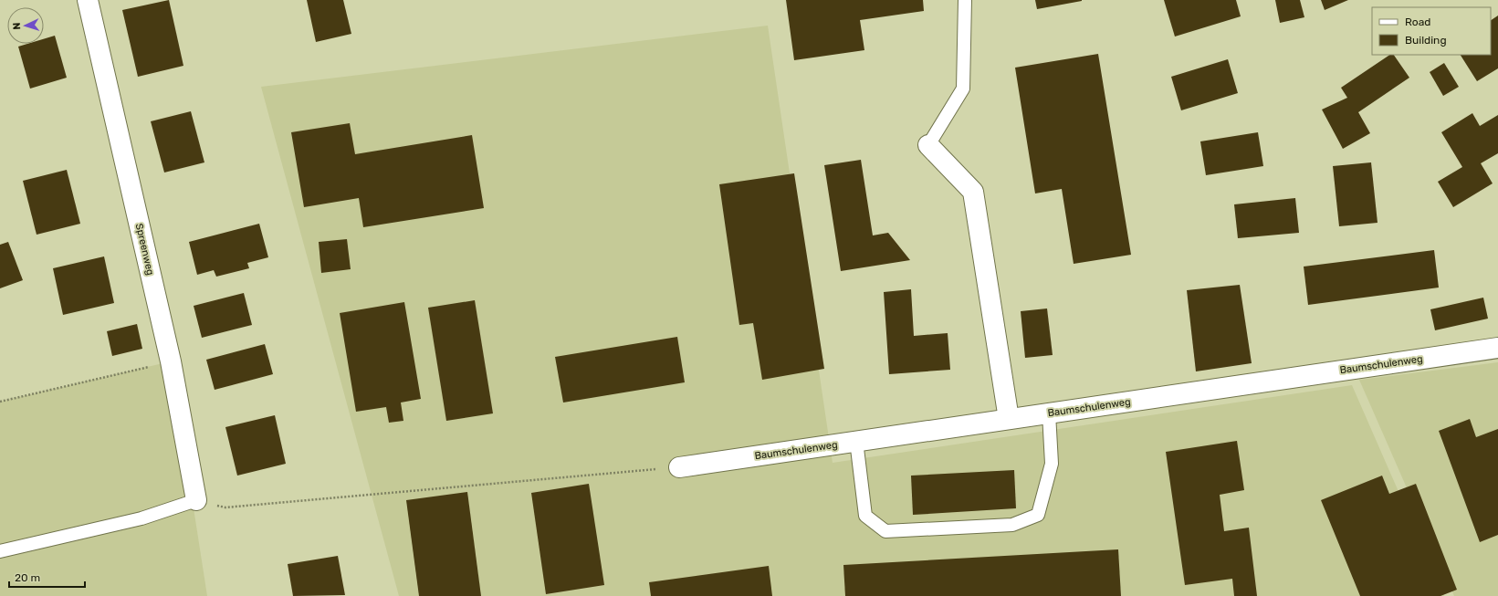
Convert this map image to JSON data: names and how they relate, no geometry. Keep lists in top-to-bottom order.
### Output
{
  "streets": {
    "street": ["Spreenweg", "Baumschulenweg"]
  },
  "legend": ["Road", "Building"],
  "scale_bar": "20 m",
  "north": "left"
}
